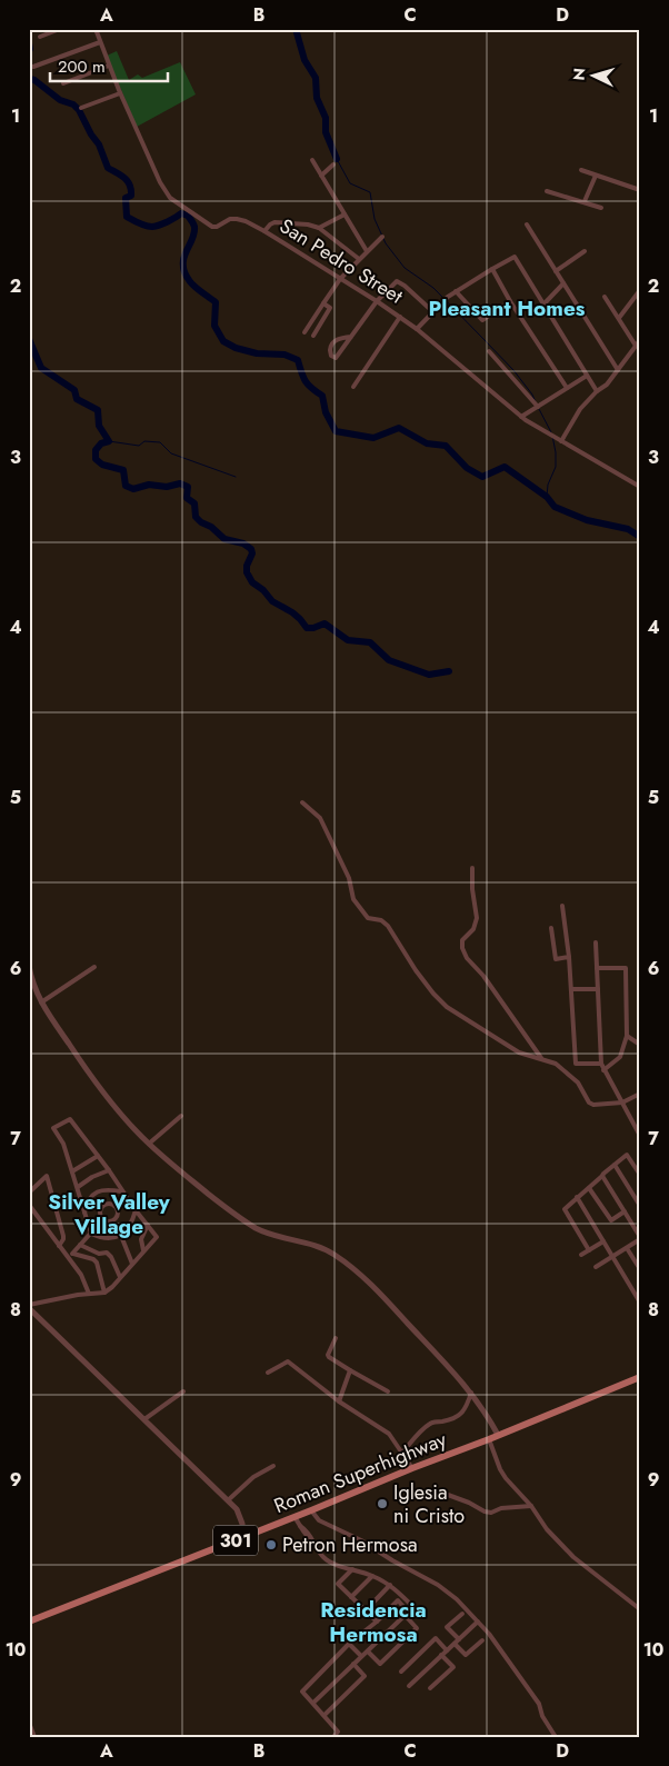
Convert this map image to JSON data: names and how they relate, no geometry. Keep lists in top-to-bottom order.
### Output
{
  "streets": {
    "main road": ["Roman Superhighway", "301"],
    "street": ["San Pedro Street"]
  },
  "districts": ["Pleasant Homes", "Silver Valley Village", "Residencia Hermosa"],
  "places": ["Iglesia ni Cristo", "Petron Hermosa"],
  "scale_bar": "200 m",
  "north": "left",
  "grid": {
    "columns": [
      "A",
      "B",
      "C",
      "D"
    ],
    "rows": [
      "1",
      "2",
      "3",
      "4",
      "5",
      "6",
      "7",
      "8",
      "9",
      "10"
    ]
  }
}
